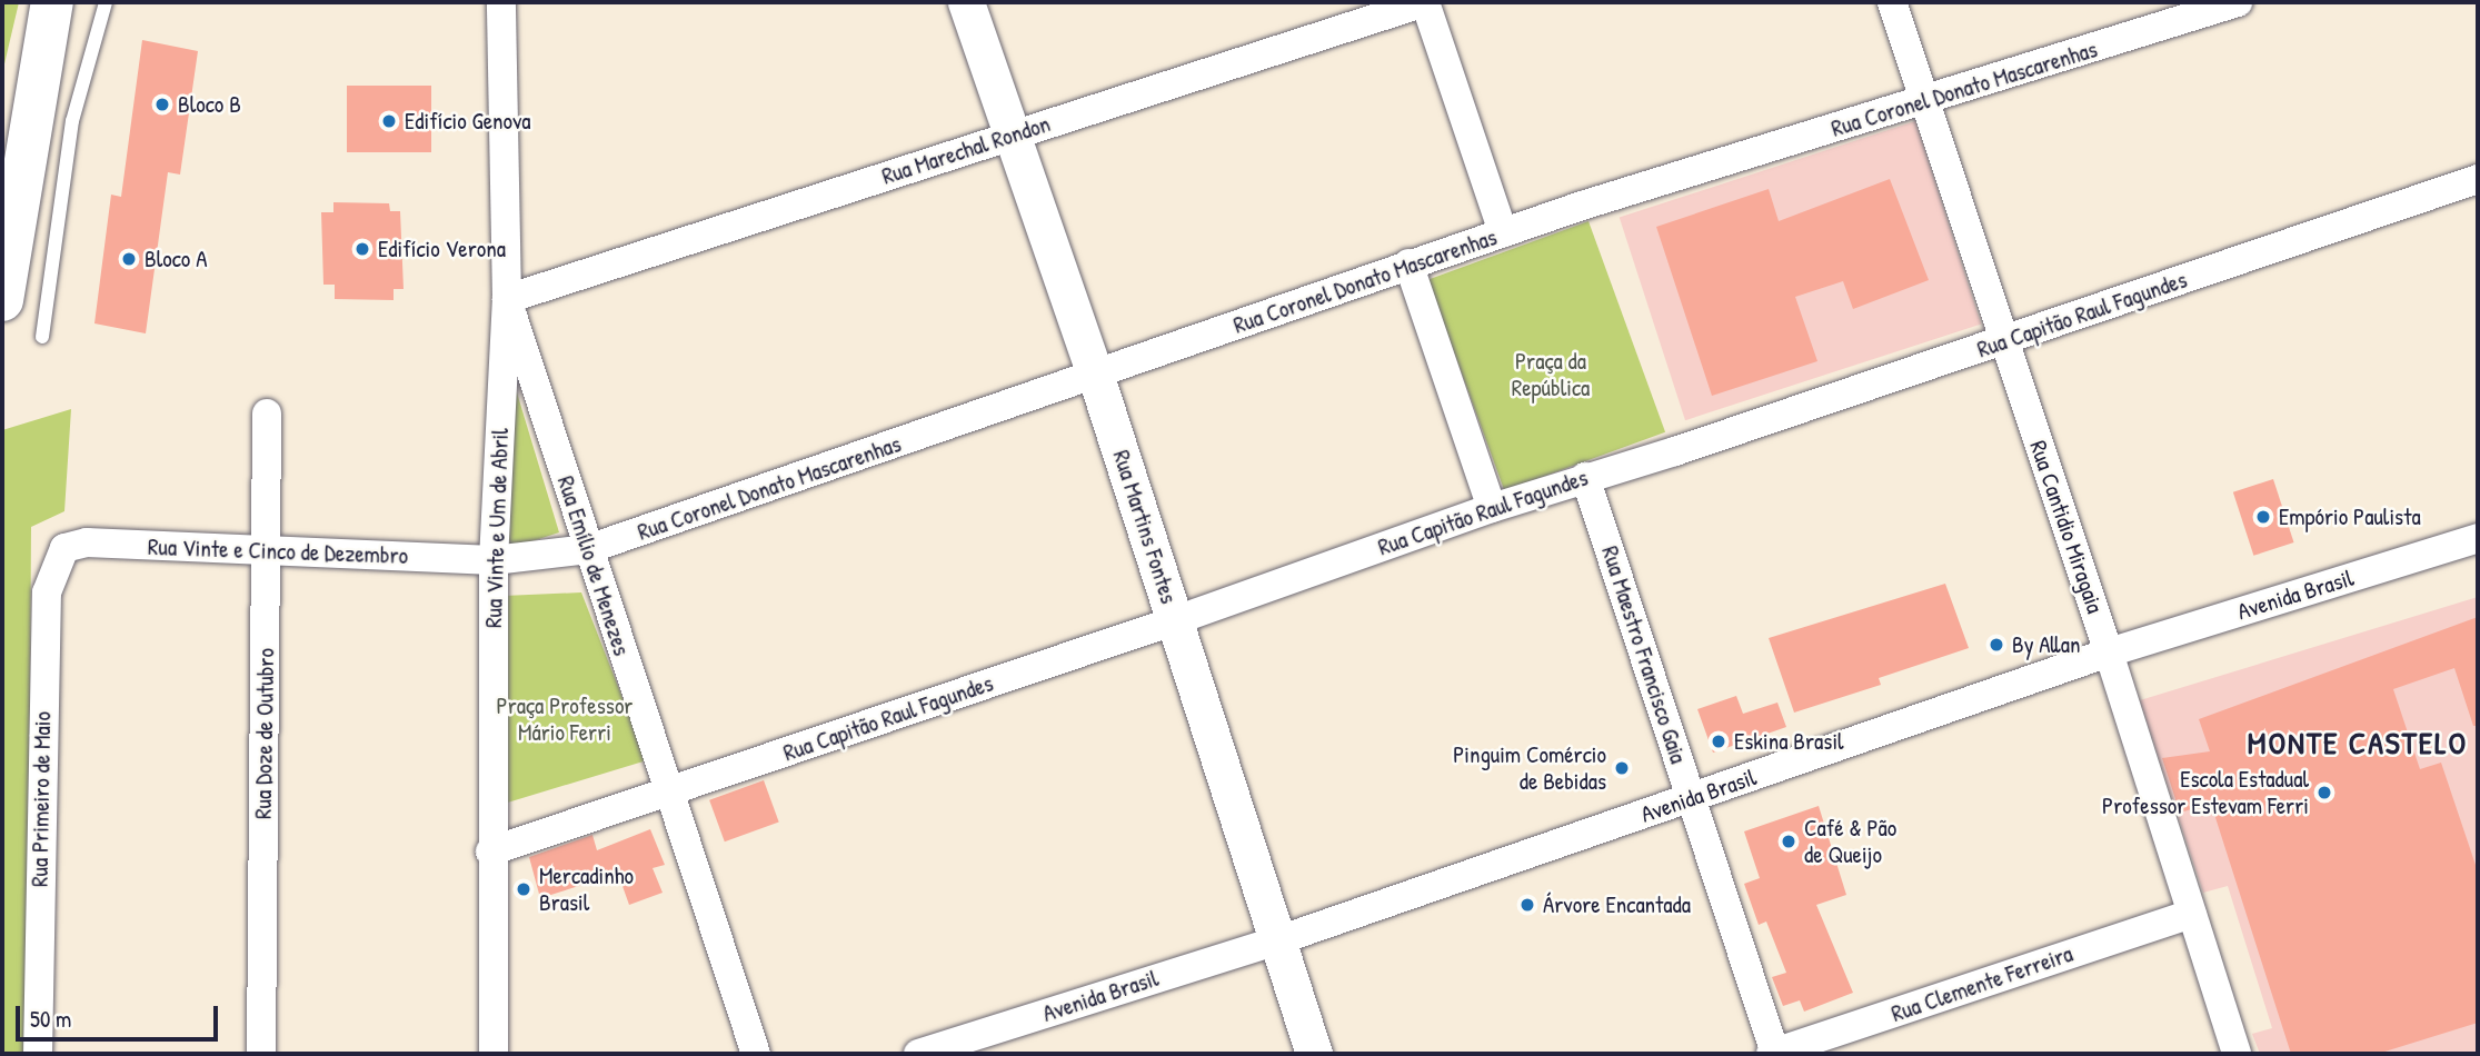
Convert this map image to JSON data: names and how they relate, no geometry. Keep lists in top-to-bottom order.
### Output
{
  "streets": {
    "street": [
      "Rua Coronel Donato Mascarenhas",
      "Rua Marechal Rondon",
      "Rua Capitão Raul Fagundes",
      "Rua Martins Fontes",
      "Rua Cantidio Miragaia",
      "Rua Vinte e Um de Abril",
      "Rua Vinte e Cinco de Dezembro",
      "Rua Emílio de Menezes",
      "Avenida Brasil",
      "Rua Maestro Francisco Gaia",
      "Rua Doze de Outubro",
      "Rua Primeiro de Maio",
      "Rua Clemente Ferreira"
    ]
  },
  "crossings": [
    ["Rua Coronel Donato Mascarenhas", "Rua Martins Fontes"],
    ["Rua Coronel Donato Mascarenhas", "Rua Cantidio Miragaia"],
    ["Rua Coronel Donato Mascarenhas", "Rua Vinte e Um de Abril"],
    ["Rua Coronel Donato Mascarenhas", "Rua Vinte e Cinco de Dezembro"],
    ["Rua Coronel Donato Mascarenhas", "Rua Emílio de Menezes"],
    ["Rua Marechal Rondon", "Rua Martins Fontes"],
    ["Rua Marechal Rondon", "Rua Vinte e Um de Abril"],
    ["Rua Marechal Rondon", "Rua Emílio de Menezes"],
    ["Rua Capitão Raul Fagundes", "Rua Martins Fontes"],
    ["Rua Capitão Raul Fagundes", "Rua Cantidio Miragaia"],
    ["Rua Capitão Raul Fagundes", "Rua Vinte e Um de Abril"],
    ["Rua Capitão Raul Fagundes", "Rua Emílio de Menezes"],
    ["Rua Capitão Raul Fagundes", "Rua Maestro Francisco Gaia"],
    ["Rua Martins Fontes", "Avenida Brasil"],
    ["Rua Cantidio Miragaia", "Avenida Brasil"],
    ["Rua Cantidio Miragaia", "Rua Clemente Ferreira"],
    ["Rua Vinte e Um de Abril", "Rua Vinte e Cinco de Dezembro"],
    ["Rua Vinte e Um de Abril", "Rua Emílio de Menezes"],
    ["Rua Vinte e Cinco de Dezembro", "Rua Doze de Outubro"],
    ["Rua Vinte e Cinco de Dezembro", "Rua Primeiro de Maio"],
    ["Avenida Brasil", "Rua Maestro Francisco Gaia"],
    ["Rua Maestro Francisco Gaia", "Rua Clemente Ferreira"]
  ],
  "districts": ["MONTE CASTELO"],
  "parks": ["Praça da República", "Praça Professor Mário Ferri"],
  "places": [
    "Bloco B",
    "Edifício Genova",
    "Edifício Verona",
    "Bloco A",
    "Empório Paulista",
    "By Allan",
    "Eskina Brasil",
    "Pinguim Comércio de Bebidas",
    "Escola Estadual Professor Estevam Ferri",
    "Café & Pão de Queijo",
    "Mercadinho Brasil",
    "Árvore Encantada"
  ],
  "scale_bar": "50 m"
}
